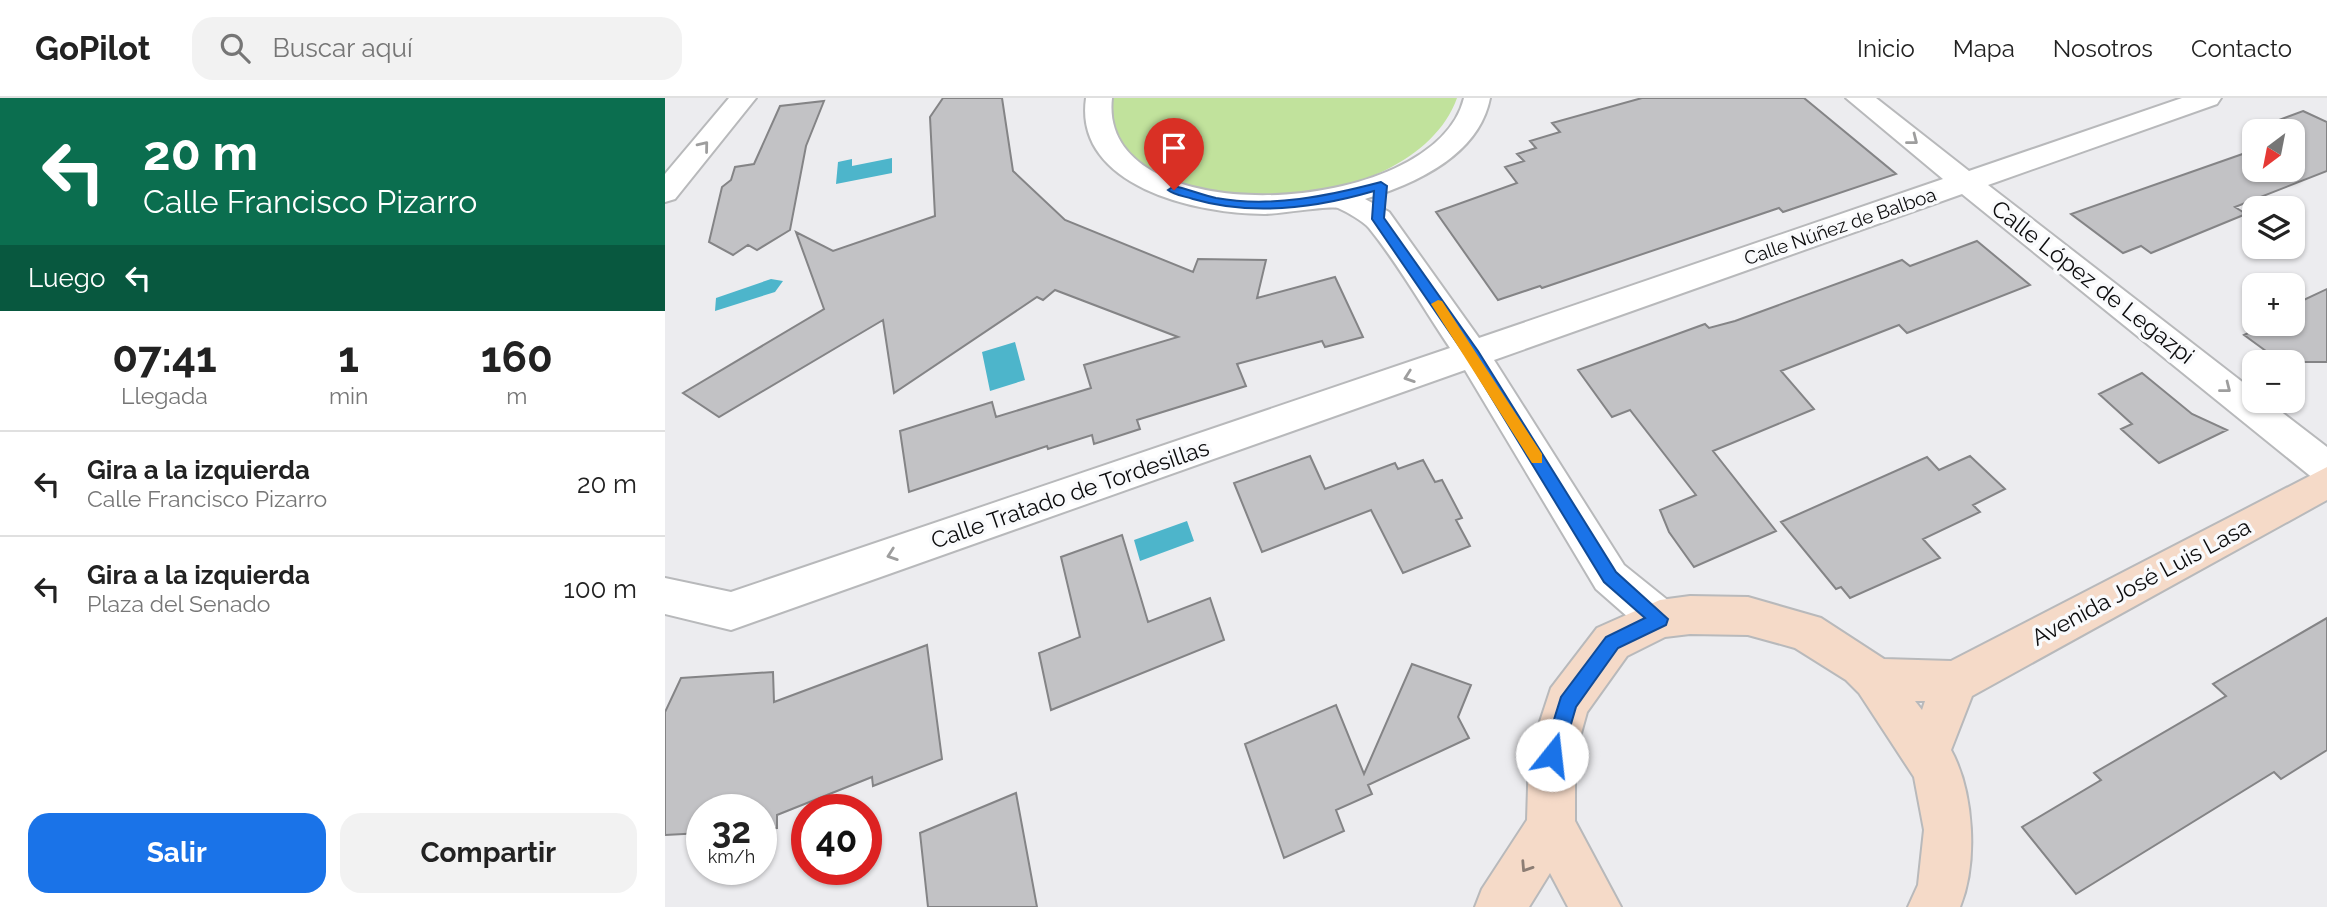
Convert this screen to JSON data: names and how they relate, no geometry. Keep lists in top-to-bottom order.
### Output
{
  "streets": {
    "street": [
      "Calle Núñez de Balboa",
      "Calle López de Legazpi",
      "Calle Tratado de Tordesillas",
      "Avenida José Luis Lasa"
    ]
  },
  "crossings": [
    ["Calle Núñez de Balboa", "Calle López de Legazpi"],
    ["Calle Núñez de Balboa", "Calle Tratado de Tordesillas"]
  ],
  "one_way": ["Calle López de Legazpi", "Calle Tratado de Tordesillas"],
  "north": "bottom left",
  "page": {
    "header": "GoPilot",
    "search": "Buscar aquí",
    "nav": [
      "Inicio",
      "Mapa",
      "Nosotros",
      "Contacto"
    ],
    "turn": ["20 m", "Calle Francisco Pizarro"],
    "map_buttons": ["+", "−"],
    "then": "Luego",
    "eta": [
      "07:41",
      "Llegada",
      "1",
      "min",
      "160",
      "m"
    ],
    "list": [
      {
        "name": "Gira a la izquierda",
        "note": "Calle Francisco Pizarro",
        "value": "20 m"
      },
      {
        "name": "Gira a la izquierda",
        "note": "Plaza del Senado",
        "value": "100 m"
      }
    ],
    "speed": "32 km/h",
    "limit": "40",
    "buttons": ["Salir", "Compartir"]
  }
}
